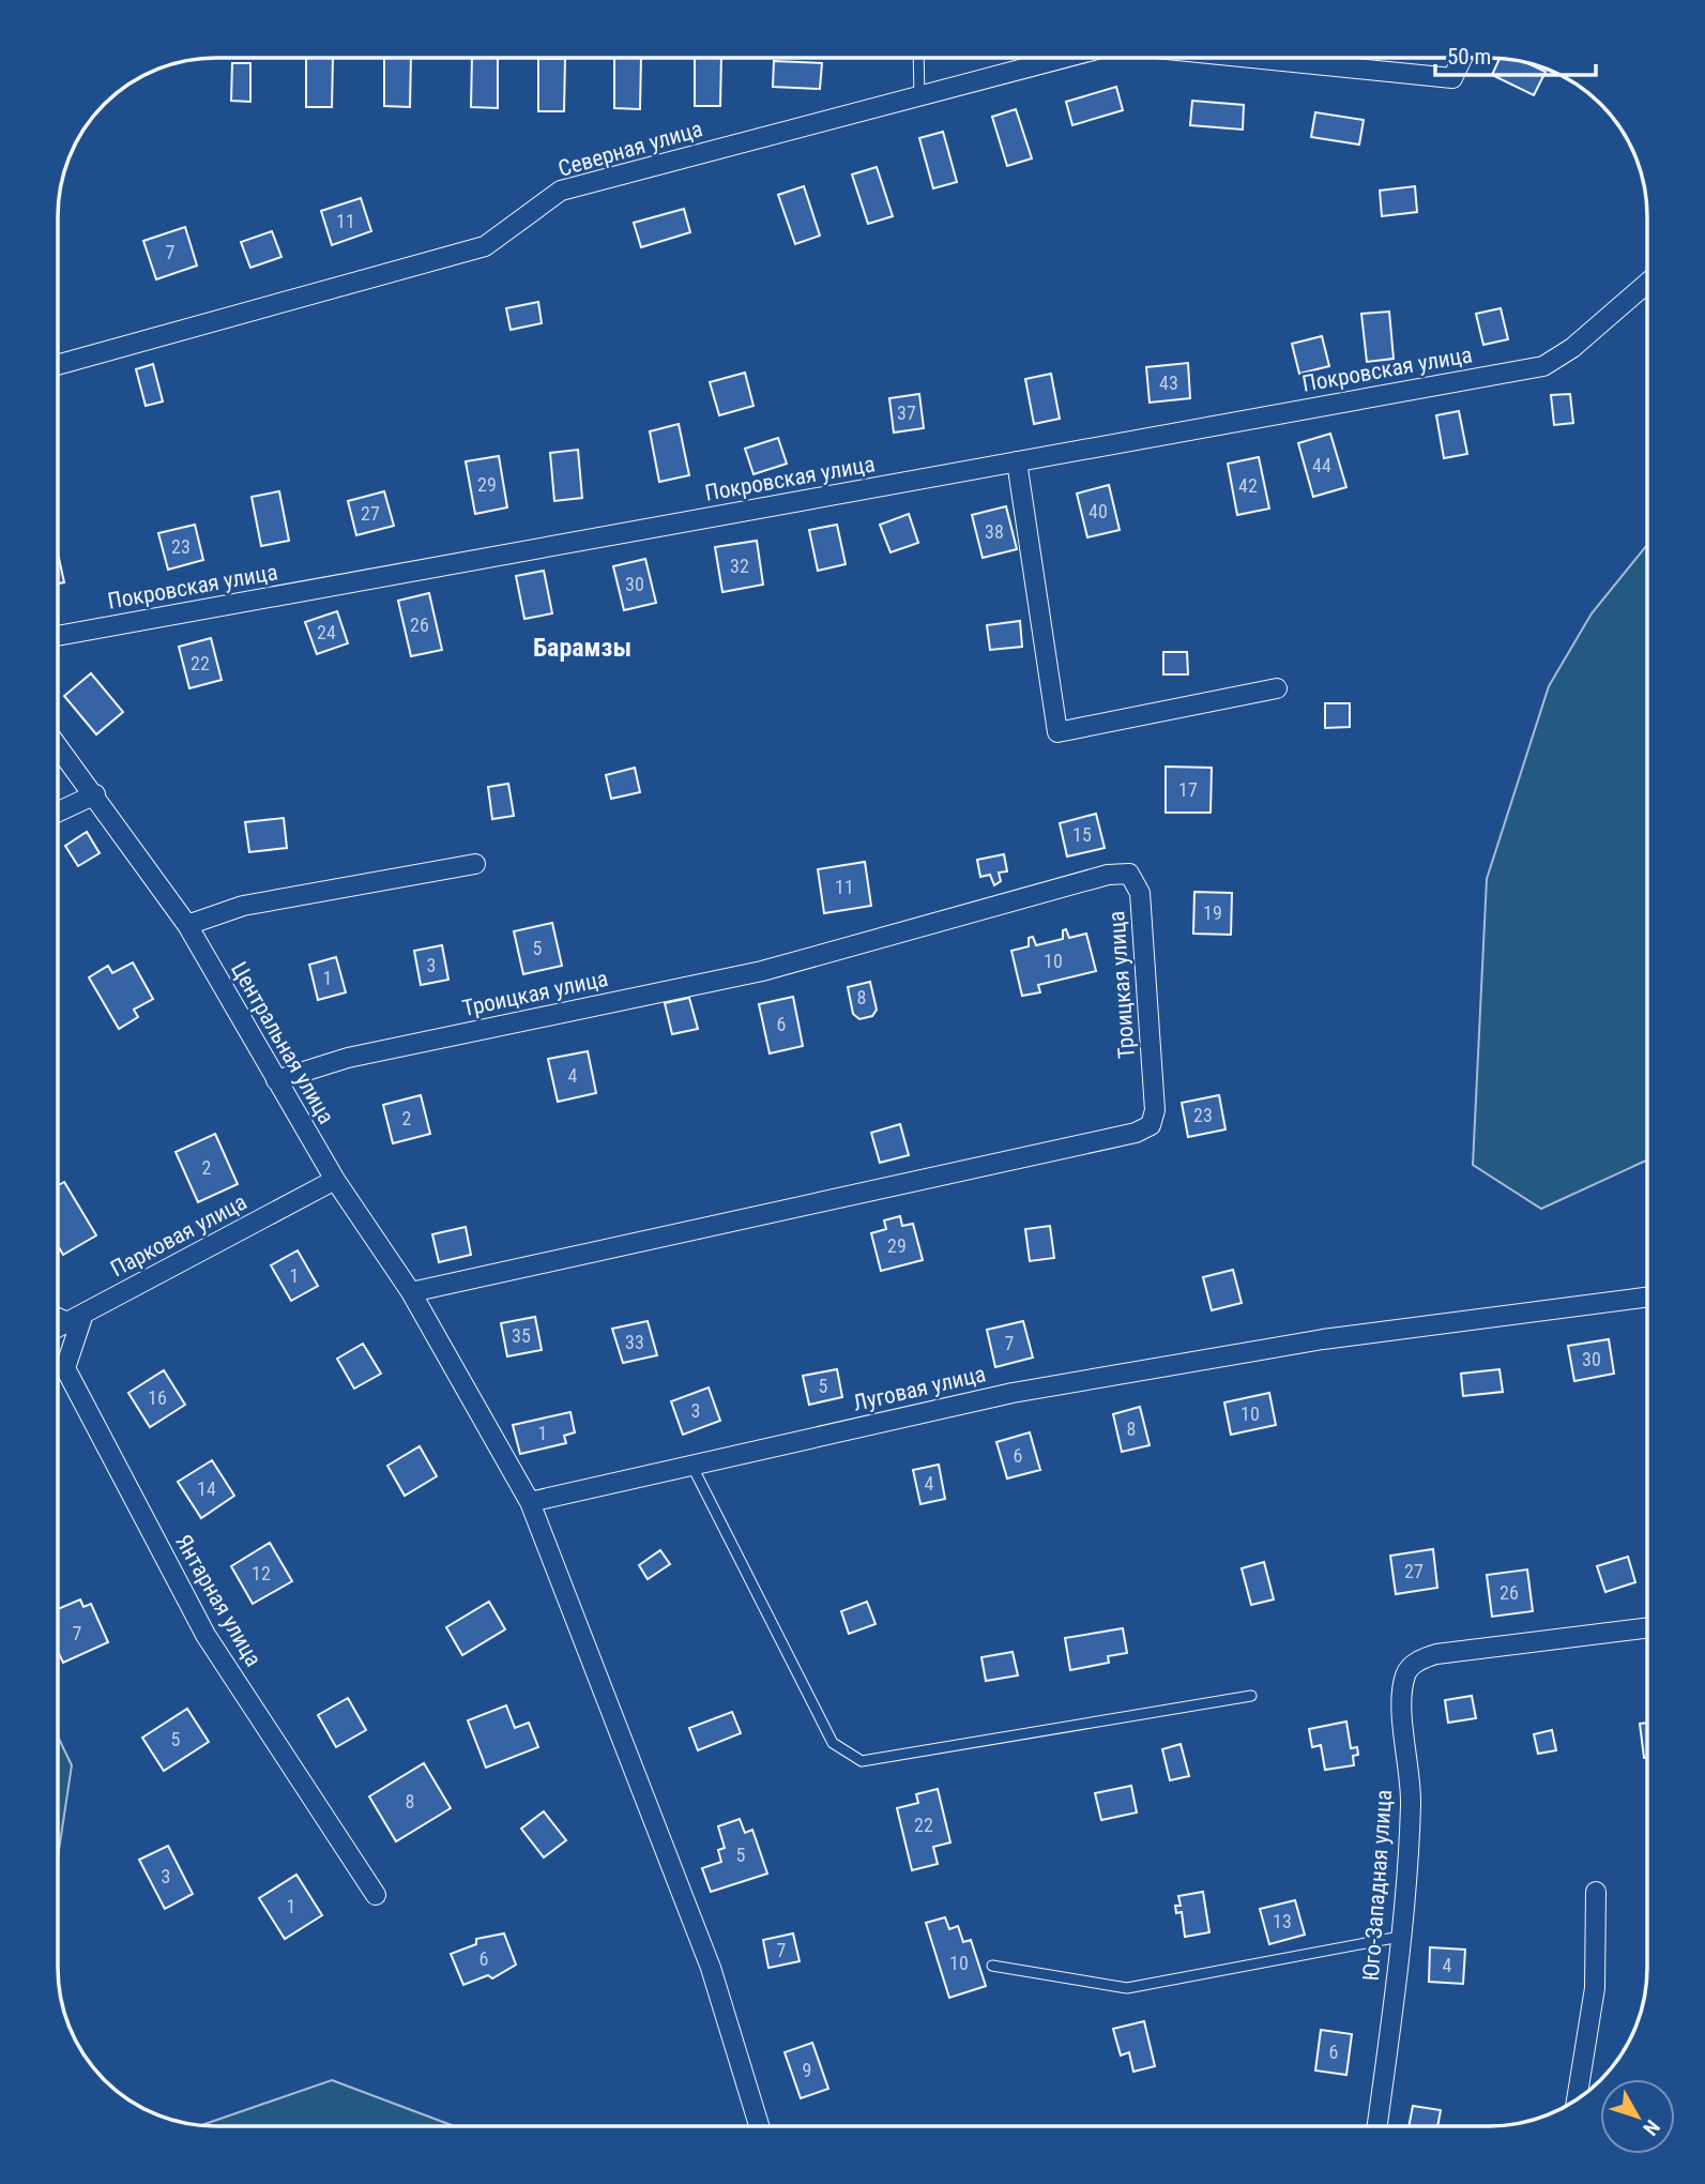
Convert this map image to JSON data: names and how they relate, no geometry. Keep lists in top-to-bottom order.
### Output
{
  "streets": {
    "street": [
      "Северная улица",
      "Покровская улица",
      "Троицкая улица",
      "Центральная улица",
      "Парковая улица",
      "Луговая улица",
      "Янтарная улица",
      "Юго-Западная улица"
    ]
  },
  "crossings": [
    ["Троицкая улица", "Центральная улица"],
    ["Центральная улица", "Парковая улица"],
    ["Центральная улица", "Луговая улица"],
    ["Парковая улица", "Янтарная улица"]
  ],
  "districts": ["Барамзы"],
  "house_numbers": [
    "11",
    "7",
    "43",
    "37",
    "44",
    "29",
    "42",
    "40",
    "27",
    "38",
    "23",
    "32",
    "30",
    "26",
    "24",
    "22",
    "17",
    "15",
    "11",
    "19",
    "5",
    "10",
    "3",
    "1",
    "8",
    "6",
    "4",
    "23",
    "2",
    "2",
    "29",
    "1",
    "35",
    "33",
    "7",
    "30",
    "5",
    "16",
    "3",
    "10",
    "8",
    "1",
    "6",
    "4",
    "14",
    "27",
    "12",
    "26",
    "7",
    "5",
    "8",
    "22",
    "5",
    "3",
    "1",
    "13",
    "7",
    "6",
    "10",
    "4",
    "6",
    "9"
  ],
  "scale_bar": "50 m",
  "north": "bottom right"
}
